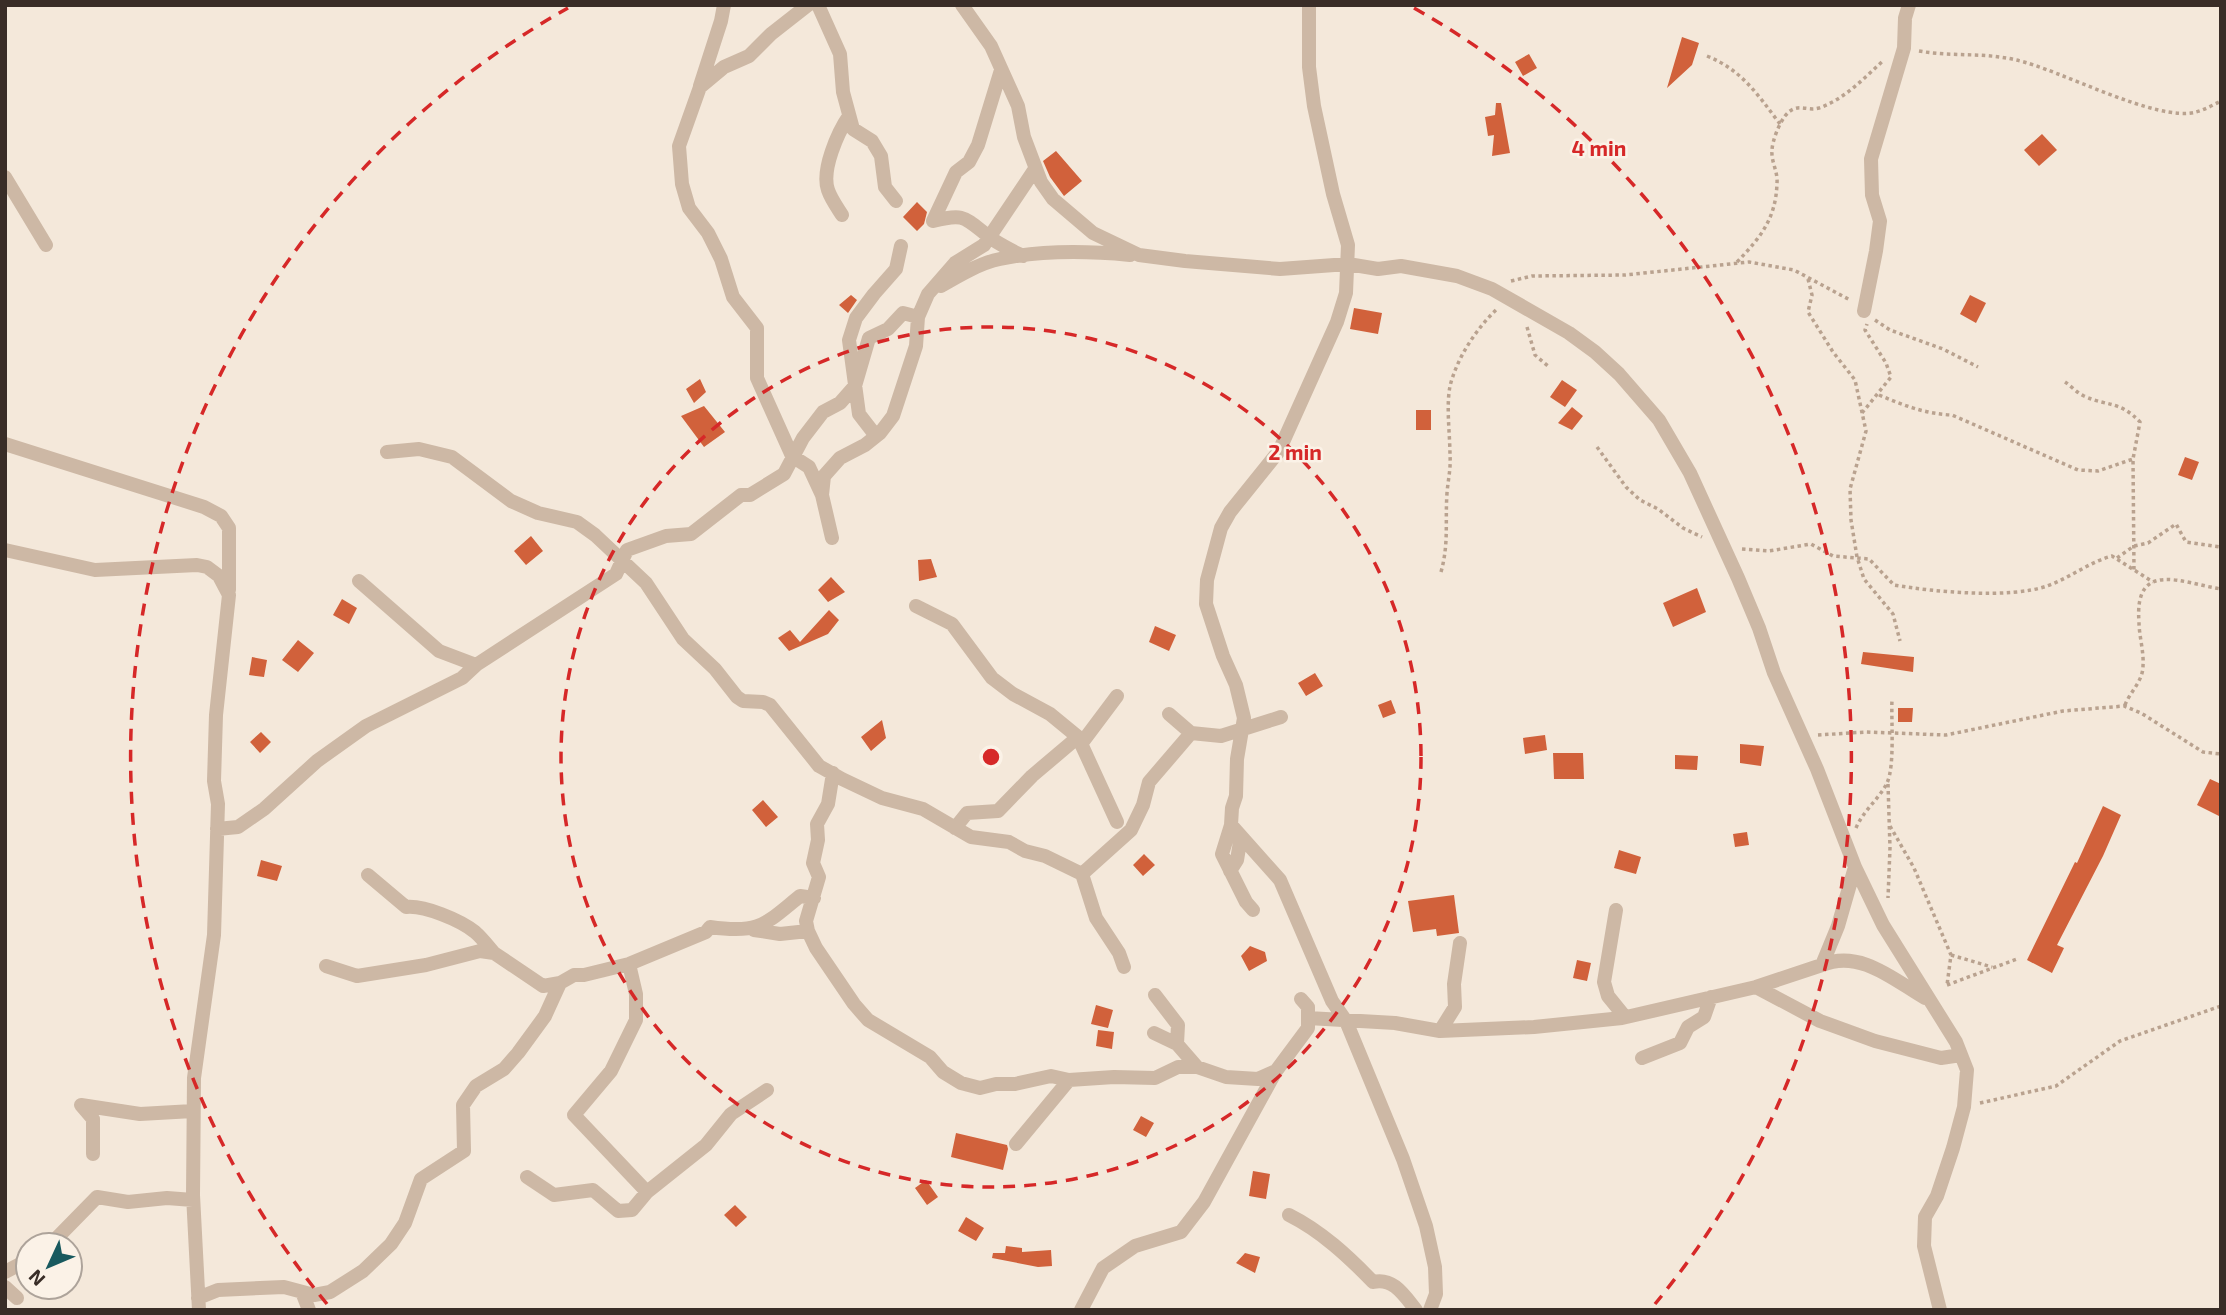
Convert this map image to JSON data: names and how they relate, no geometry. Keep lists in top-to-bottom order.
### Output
{
  "north": "bottom left",
  "rings": ["4 min", "2 min"]
}
